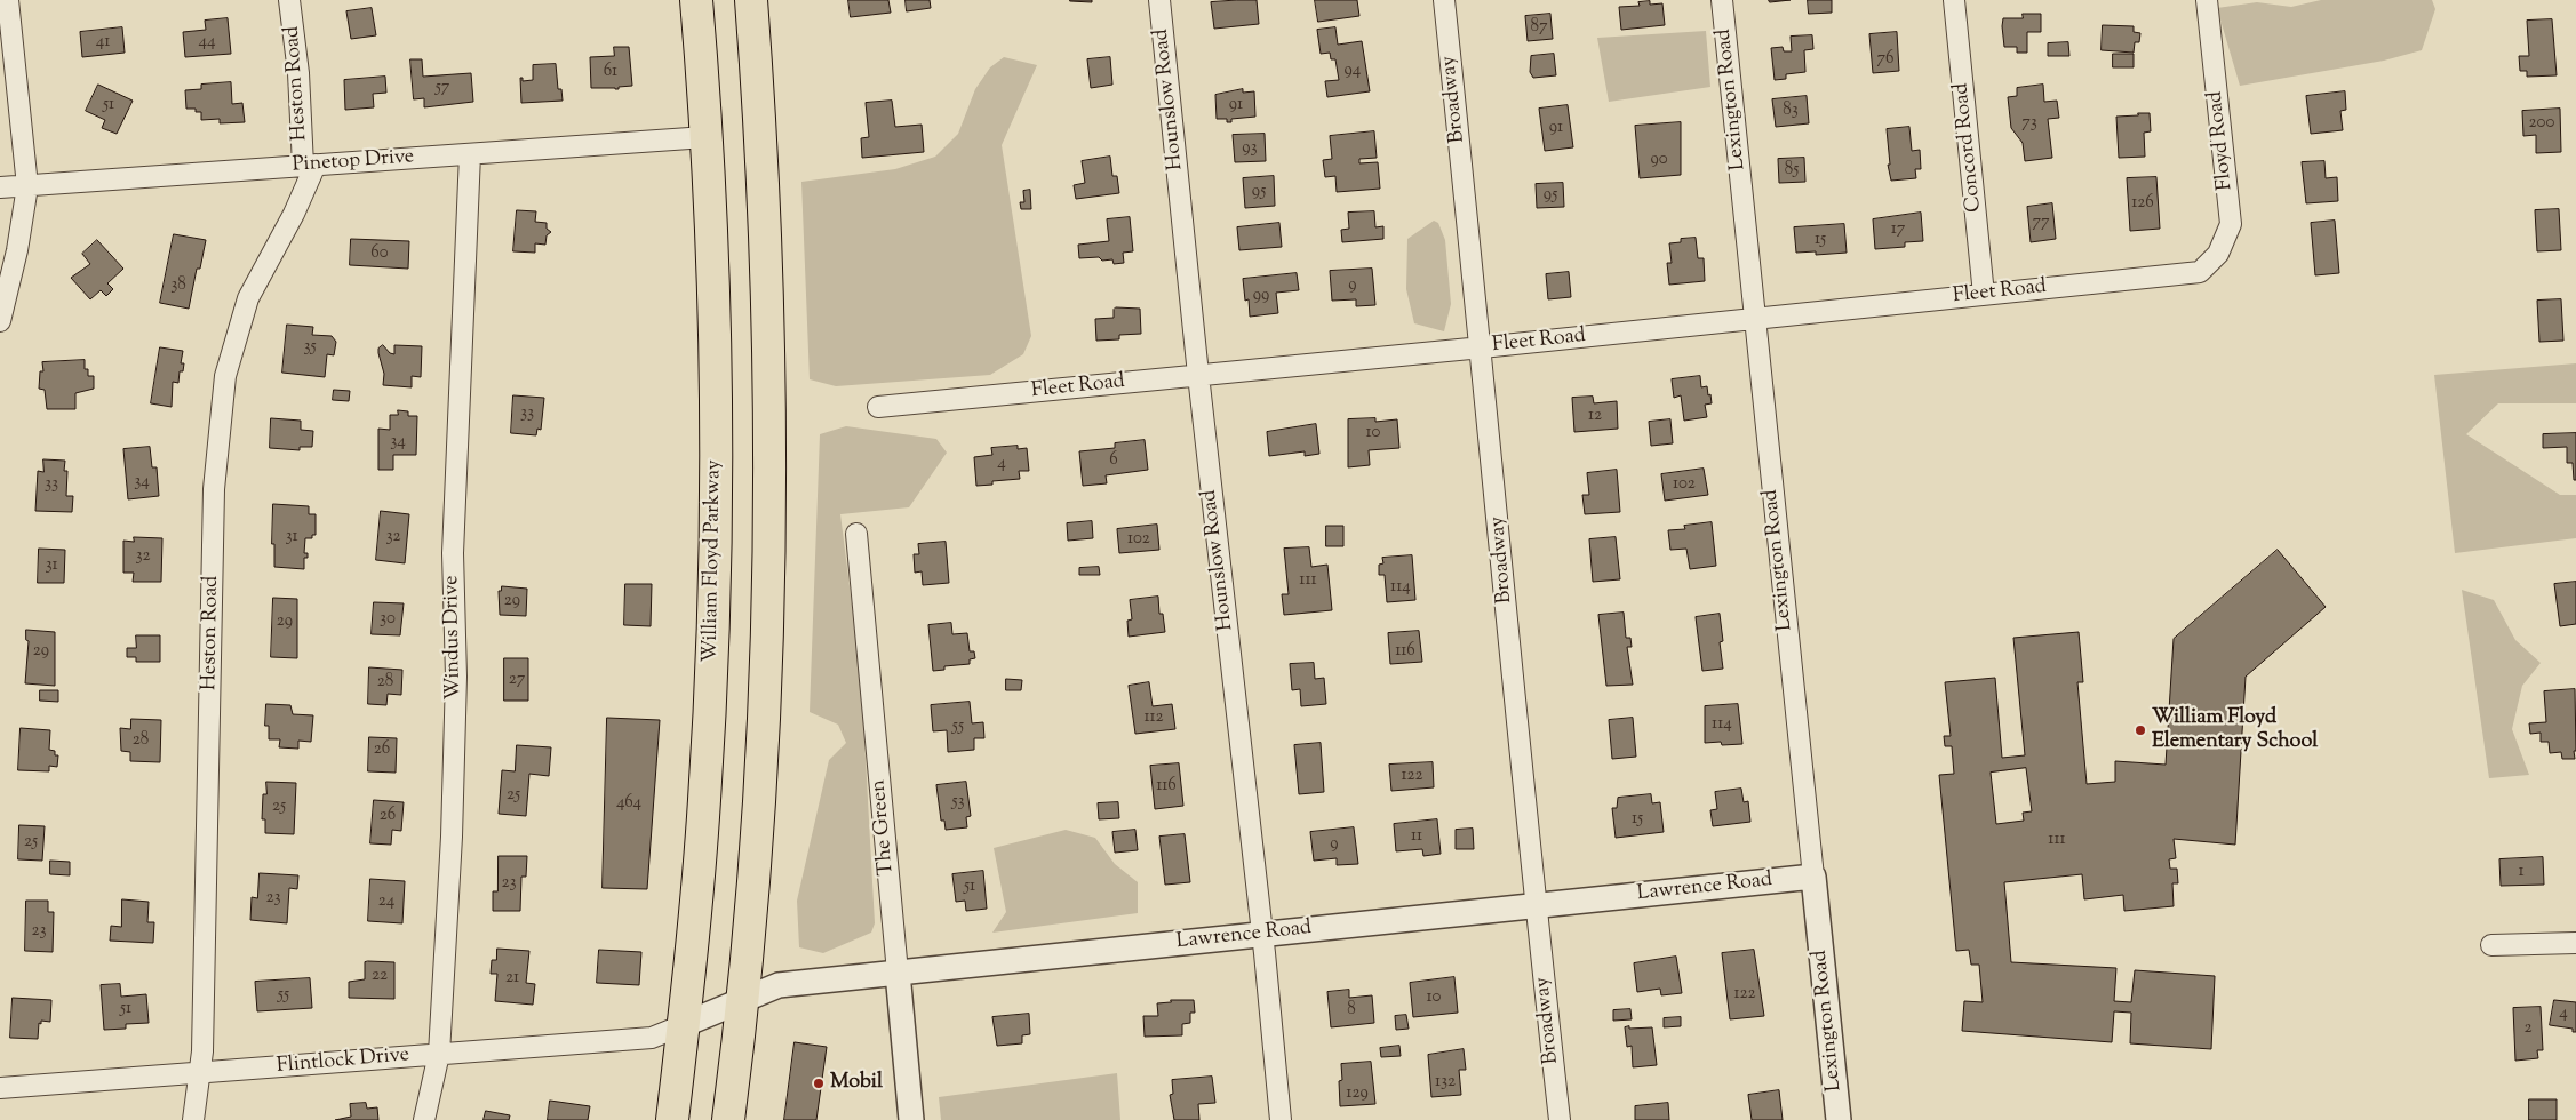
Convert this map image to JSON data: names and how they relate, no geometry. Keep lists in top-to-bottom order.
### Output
{
  "streets": {
    "highway": ["William Floyd Parkway"],
    "street": [
      "Heston Road",
      "Hounslow Road",
      "Broadway",
      "Lexington Road",
      "Floyd Road",
      "Concord Road",
      "Pinetop Drive",
      "Fleet Road",
      "Windus Drive",
      "The Green",
      "Lawrence Road",
      "Flintlock Drive"
    ]
  },
  "crossings": [
    ["Heston Road", "Pinetop Drive"],
    ["Heston Road", "Flintlock Drive"],
    ["Hounslow Road", "Fleet Road"],
    ["Hounslow Road", "Lawrence Road"],
    ["Broadway", "Fleet Road"],
    ["Broadway", "Lawrence Road"],
    ["Lexington Road", "Fleet Road"],
    ["Lexington Road", "Lawrence Road"],
    ["Floyd Road", "Fleet Road"],
    ["Concord Road", "Fleet Road"],
    ["Pinetop Drive", "William Floyd Parkway"],
    ["Pinetop Drive", "Windus Drive"],
    ["William Floyd Parkway", "Lawrence Road"],
    ["William Floyd Parkway", "Flintlock Drive"],
    ["Windus Drive", "Flintlock Drive"],
    ["The Green", "Lawrence Road"],
    ["Lawrence Road", "Flintlock Drive"]
  ],
  "places": ["William Floyd Elementary School", "Mobil"],
  "house_numbers": [
    "87",
    "41",
    "44",
    "76",
    "94",
    "61",
    "57",
    "51",
    "91",
    "83",
    "73",
    "200",
    "91",
    "93",
    "90",
    "85",
    "95",
    "95",
    "126",
    "77",
    "17",
    "15",
    "60",
    "38",
    "9",
    "99",
    "35",
    "33",
    "12",
    "10",
    "34",
    "6",
    "4",
    "34",
    "33",
    "102",
    "31",
    "32",
    "102",
    "32",
    "31",
    "111",
    "114",
    "29",
    "30",
    "29",
    "29",
    "116",
    "27",
    "28",
    "112",
    "114",
    "55",
    "28",
    "26",
    "122",
    "116",
    "25",
    "53",
    "464",
    "25",
    "26",
    "15",
    "11",
    "111",
    "25",
    "9",
    "1",
    "23",
    "51",
    "23",
    "24",
    "23",
    "22",
    "21",
    "122",
    "55",
    "10",
    "51",
    "8",
    "4",
    "2",
    "132",
    "129"
  ]
}
